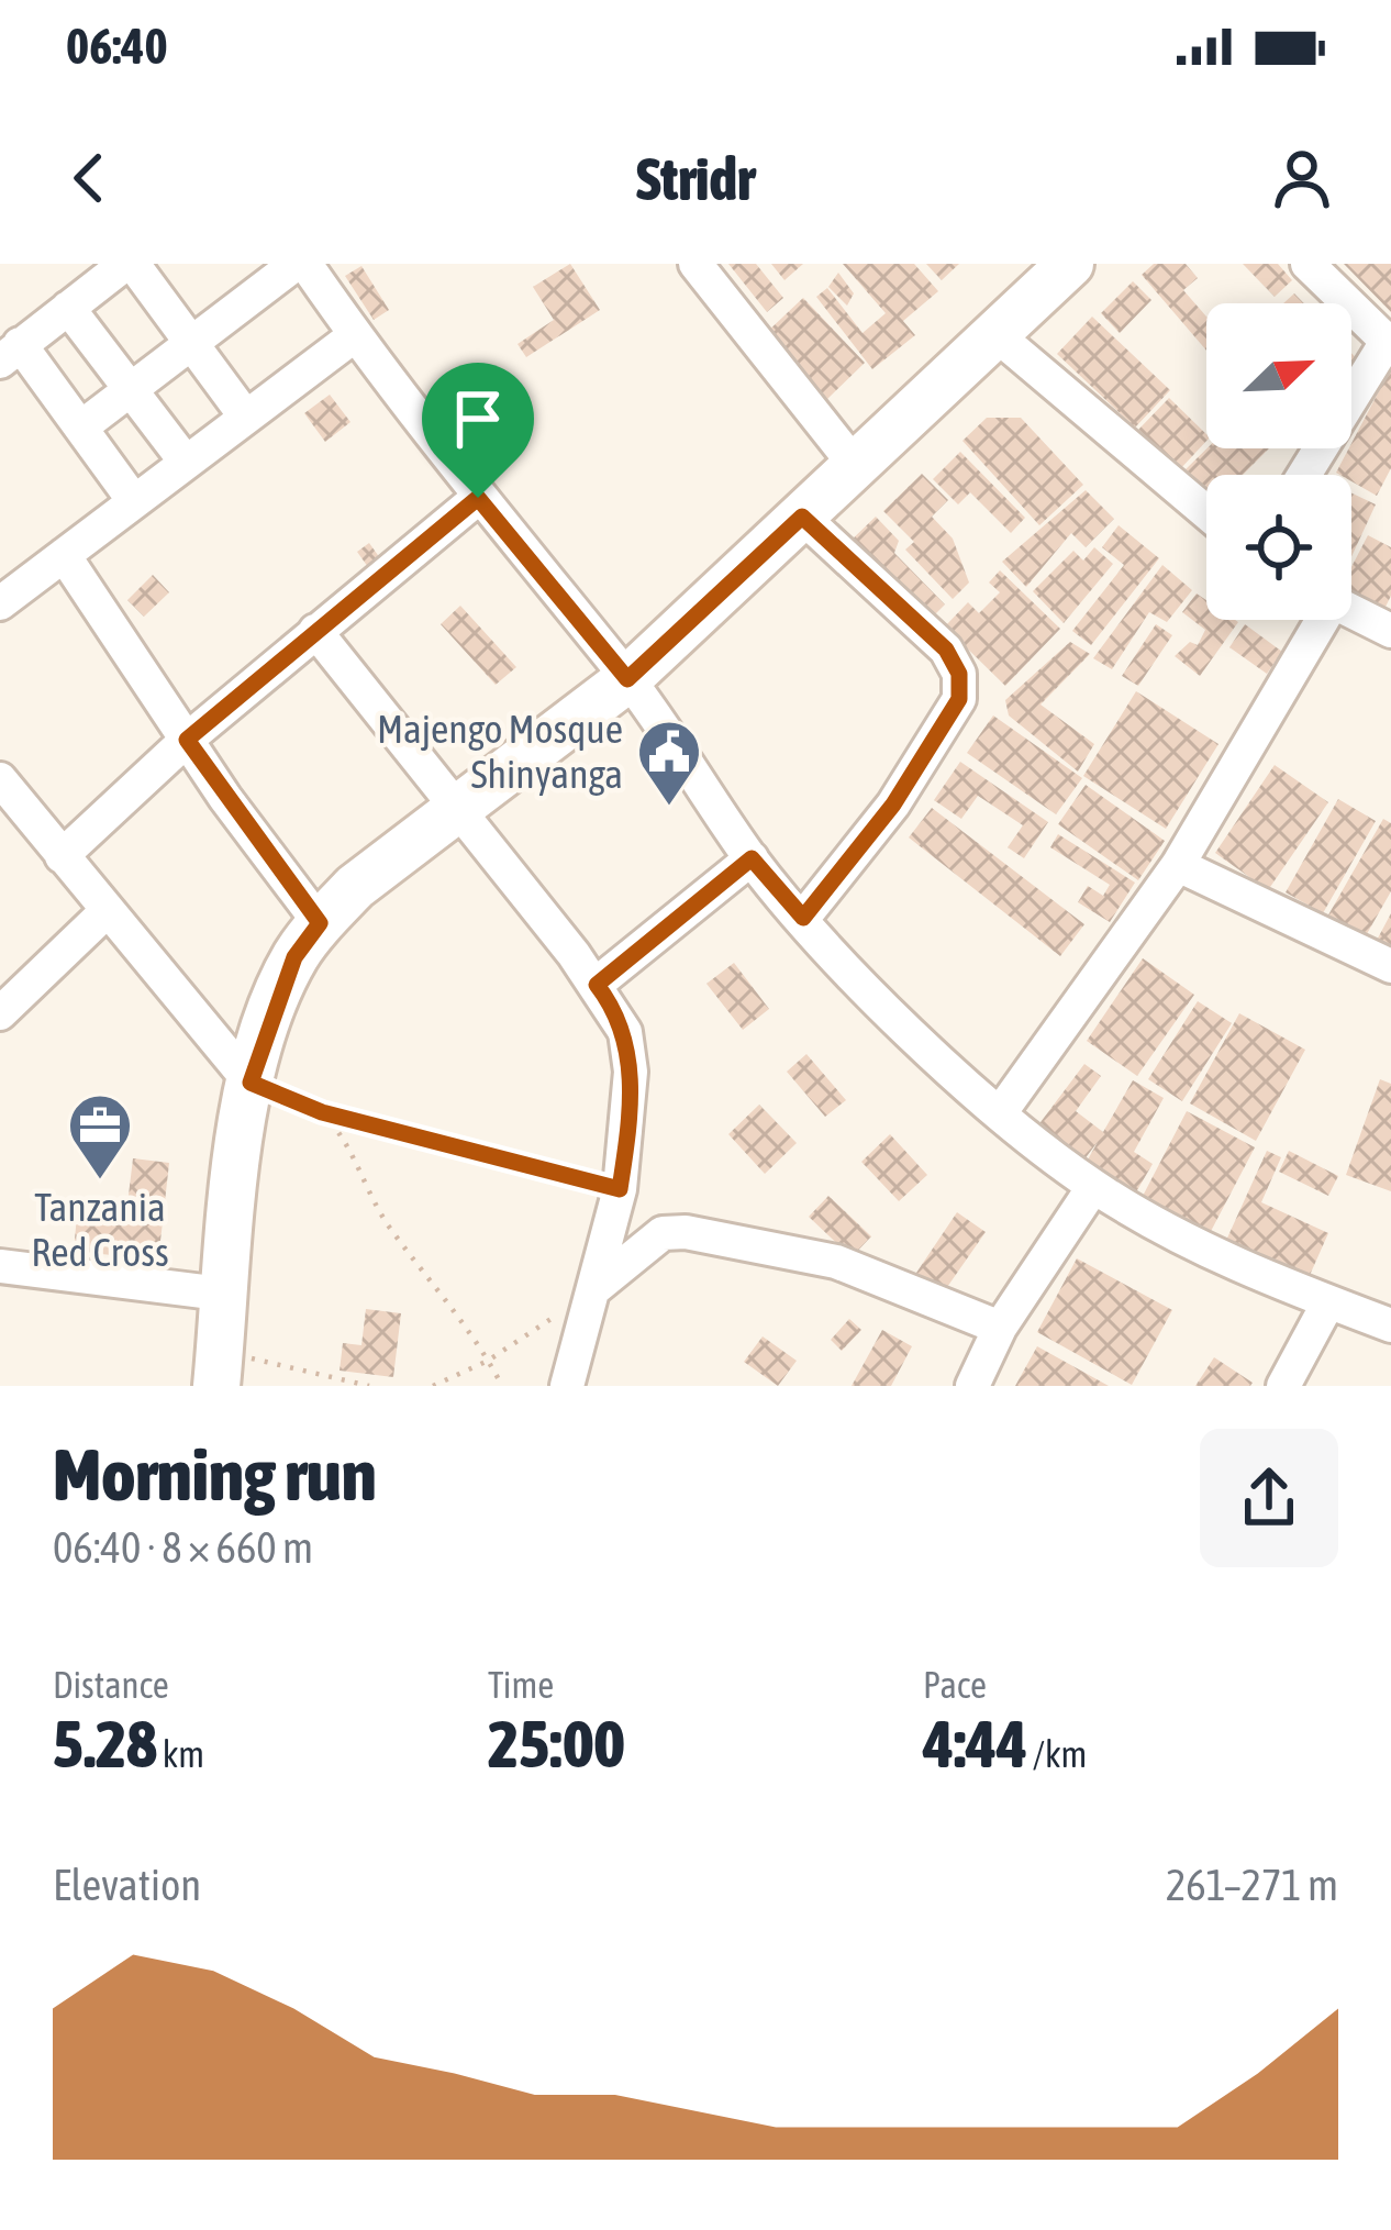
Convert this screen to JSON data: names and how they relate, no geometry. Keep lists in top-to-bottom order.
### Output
{
  "places": {
    "public building": ["Majengo Mosque Shinyanga"],
    "office": ["Tanzania Red Cross"]
  },
  "north": "top right",
  "page": {
    "status": "06:40",
    "header": "Stridr",
    "heading": ["Morning run", "06:40 · 8 × 660 m"],
    "stats": [
      ["Distance", "5.28 km"],
      ["Time", "25:00"],
      ["Pace", "4:44 /km"]
    ],
    "chart": ["Elevation", "261–271 m"]
  }
}
